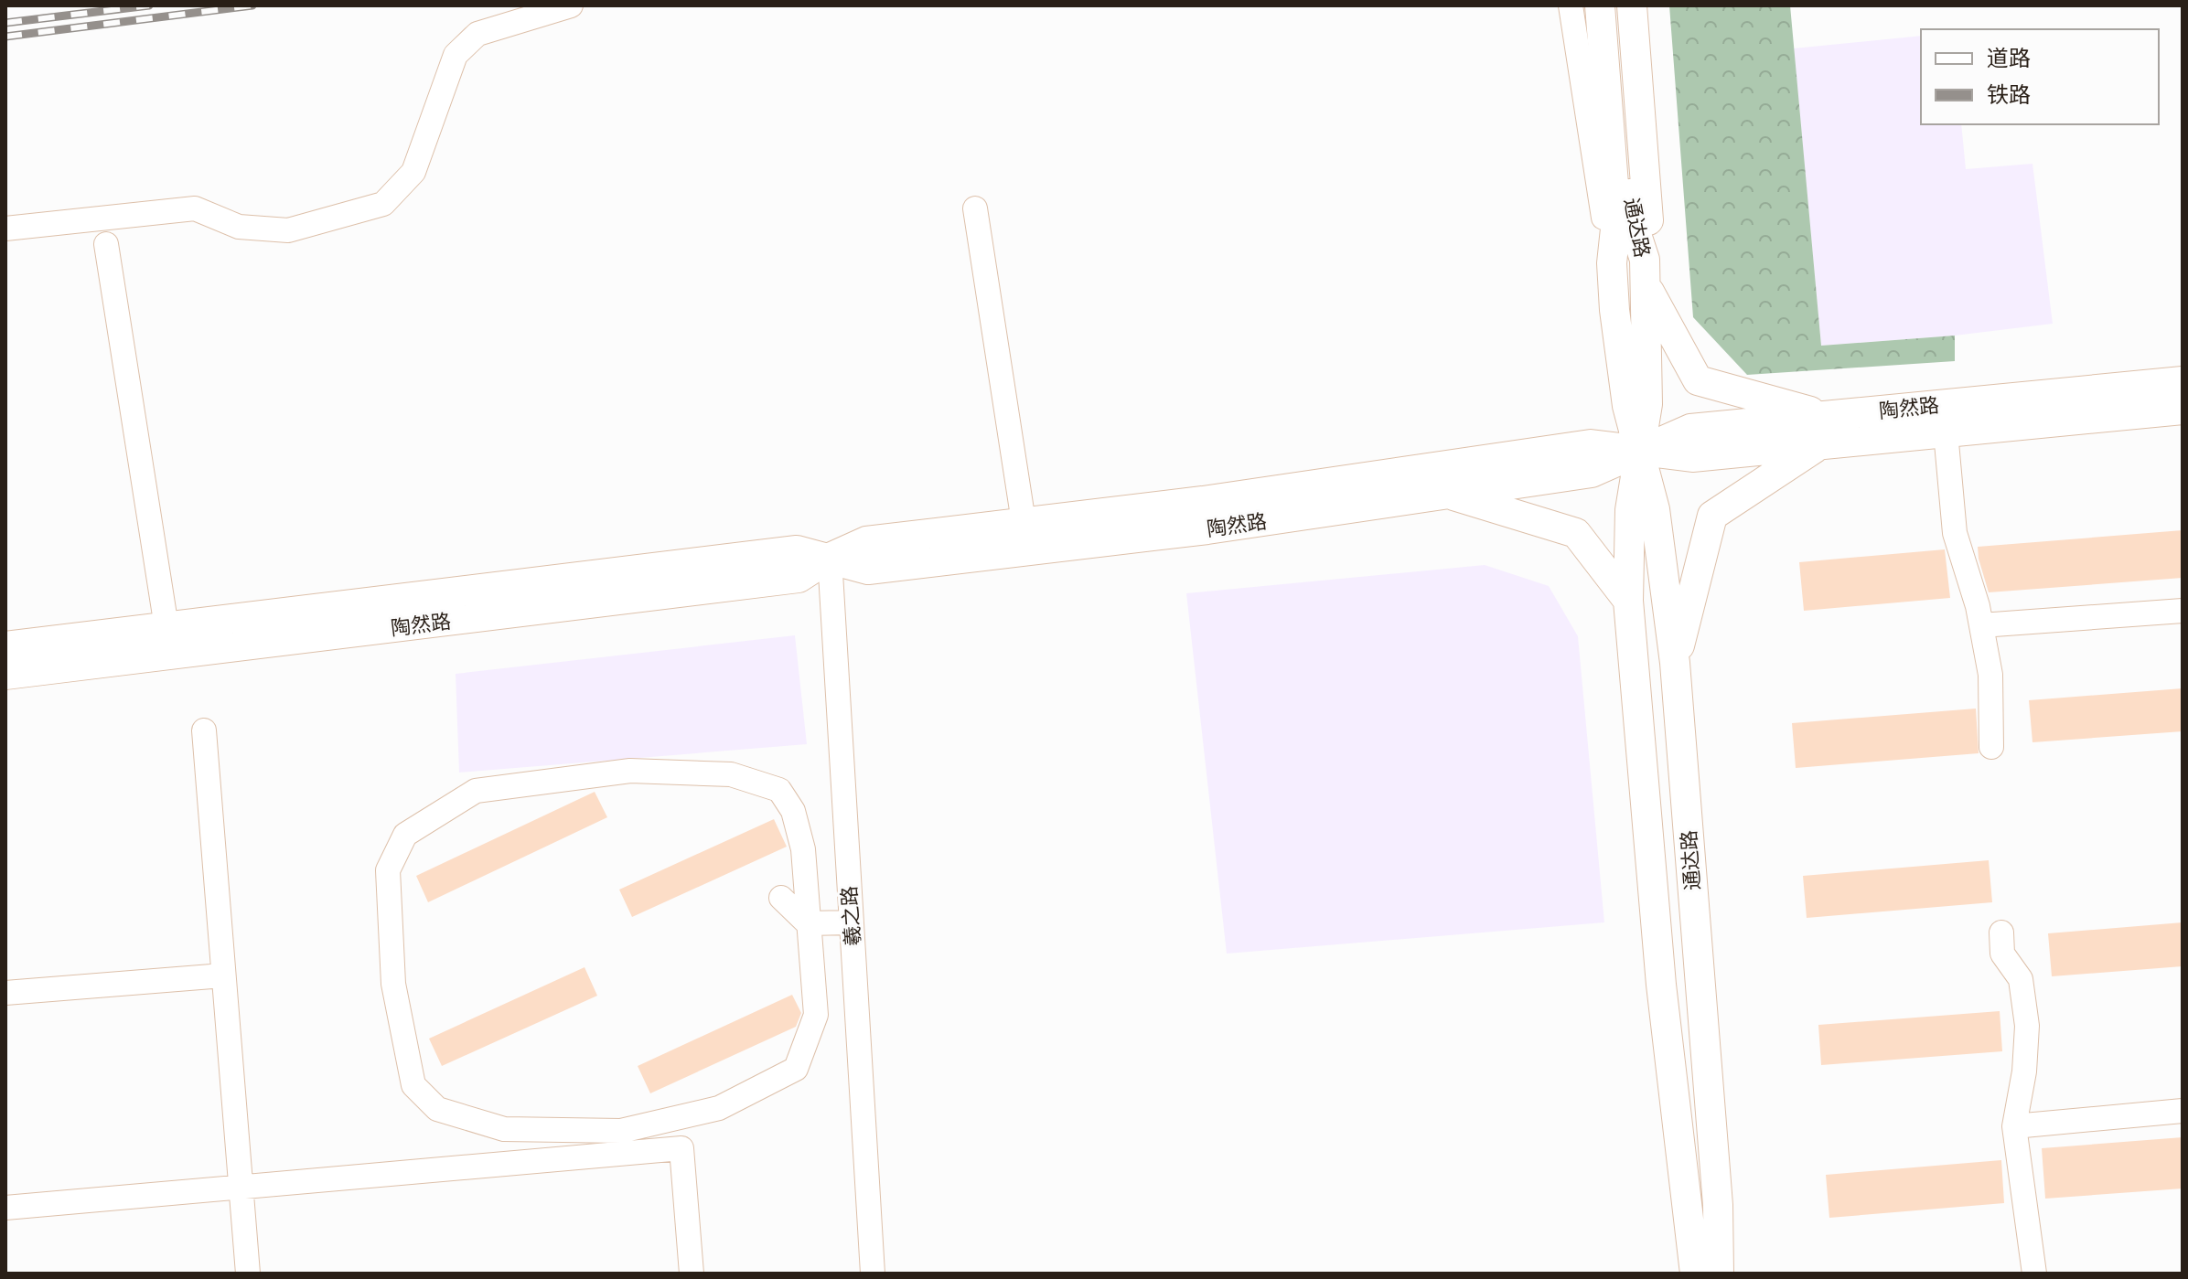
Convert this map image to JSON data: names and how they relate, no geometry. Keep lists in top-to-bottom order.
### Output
{
  "streets": {
    "main road": ["通达路", "陶然路"],
    "street": ["羲之路"]
  },
  "crossings": [
    ["通达路", "陶然路"],
    ["陶然路", "羲之路"]
  ],
  "legend": ["道路", "铁路"]
}
